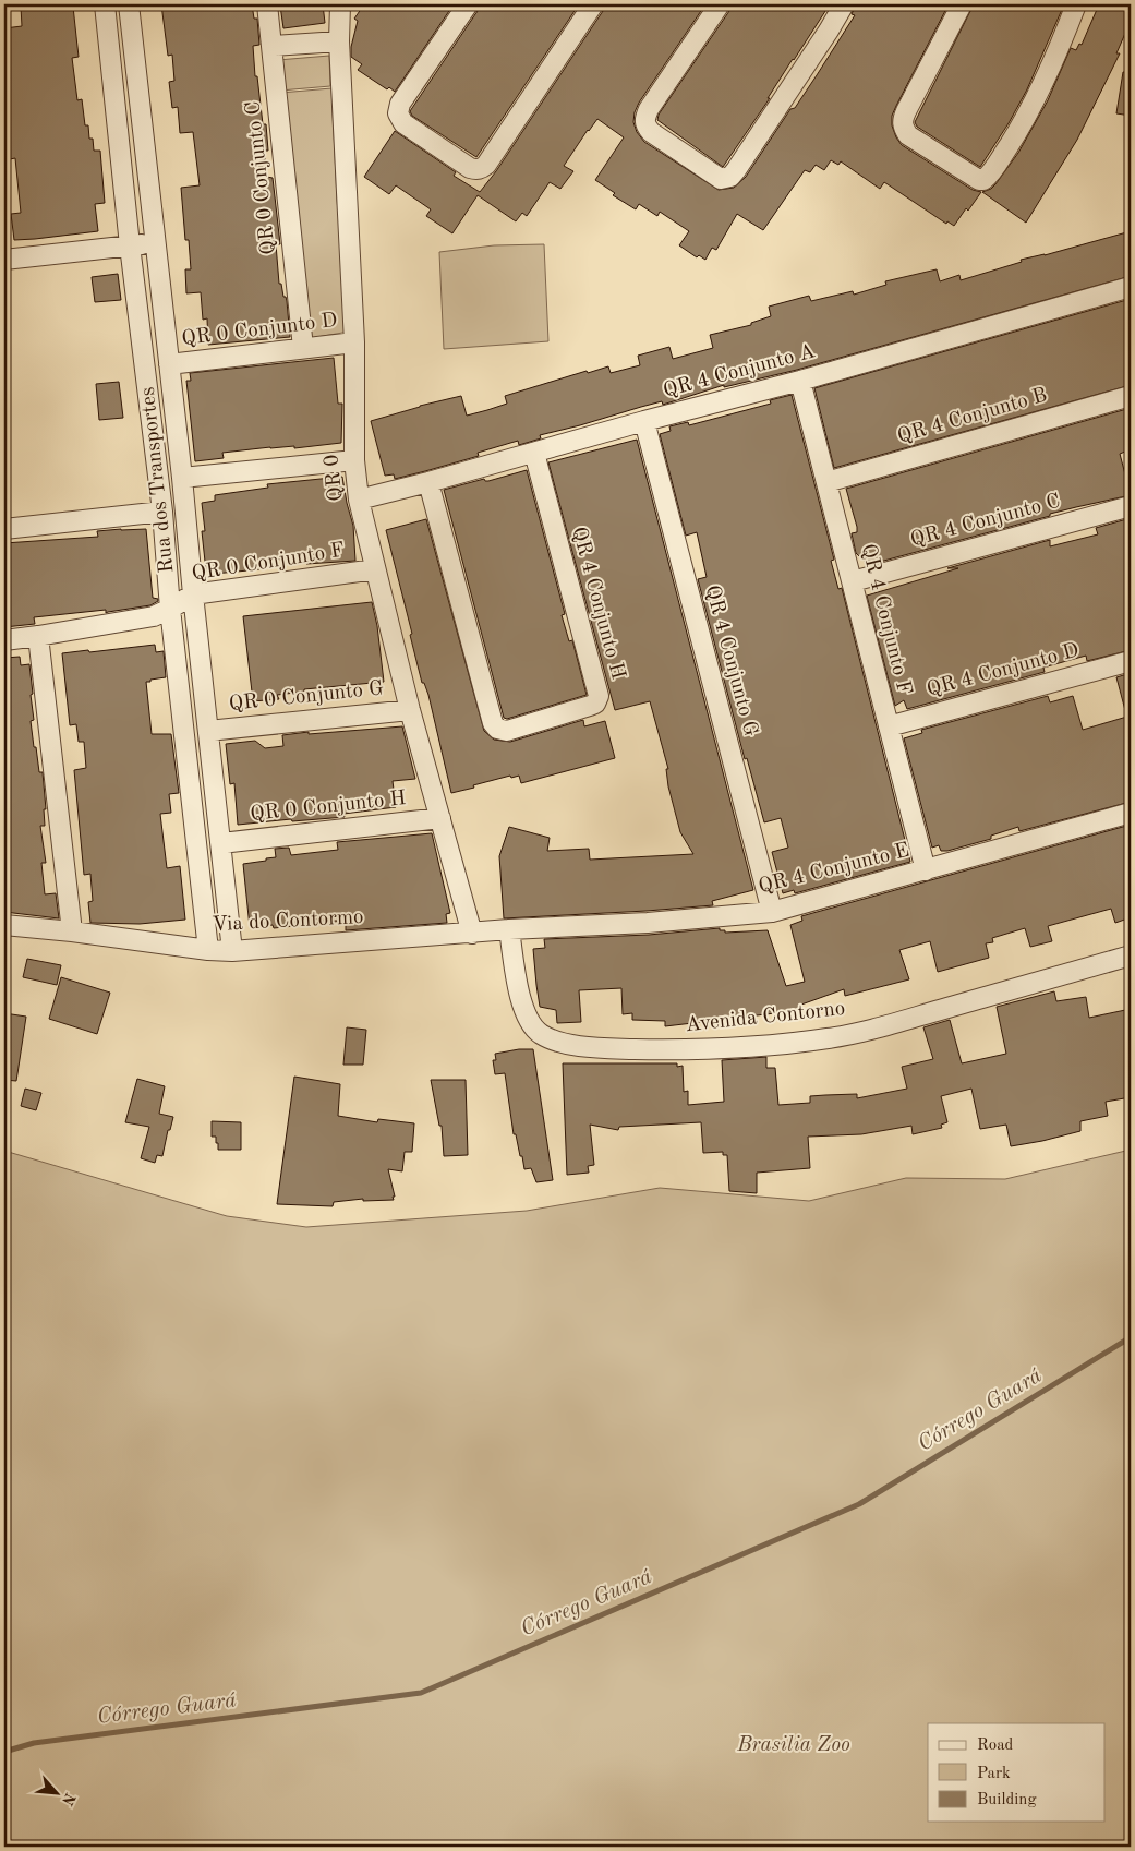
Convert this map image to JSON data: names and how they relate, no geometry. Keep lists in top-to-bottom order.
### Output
{
  "streets": {
    "street": [
      "QR 0 Conjunto C",
      "QR 0 Conjunto D",
      "QR 4 Conjunto A",
      "QR 4 Conjunto B",
      "QR 0",
      "Rua dos Transportes",
      "QR 4 Conjunto C",
      "QR 0 Conjunto F",
      "QR 4 Conjunto H",
      "QR 4 Conjunto F",
      "QR 4 Conjunto G",
      "QR 4 Conjunto D",
      "QR 0 Conjunto G",
      "QR 0 Conjunto H",
      "QR 4 Conjunto E",
      "Via do Contormo",
      "Avenida Contorno"
    ]
  },
  "crossings": [
    ["QR 0 Conjunto C", "QR 0 Conjunto D"],
    ["QR 0 Conjunto D", "QR 0"],
    ["QR 0 Conjunto D", "Rua dos Transportes"],
    ["QR 4 Conjunto A", "QR 0"],
    ["QR 4 Conjunto A", "QR 4 Conjunto H"],
    ["QR 4 Conjunto A", "QR 4 Conjunto F"],
    ["QR 4 Conjunto A", "QR 4 Conjunto G"],
    ["QR 4 Conjunto B", "QR 4 Conjunto F"],
    ["QR 0", "QR 0 Conjunto F"],
    ["QR 0", "QR 0 Conjunto G"],
    ["QR 0", "QR 0 Conjunto H"],
    ["QR 0", "Via do Contormo"],
    ["Rua dos Transportes", "QR 0 Conjunto F"],
    ["Rua dos Transportes", "QR 0 Conjunto G"],
    ["Rua dos Transportes", "QR 0 Conjunto H"],
    ["Rua dos Transportes", "Via do Contormo"],
    ["QR 4 Conjunto C", "QR 4 Conjunto F"],
    ["QR 4 Conjunto F", "QR 4 Conjunto D"],
    ["QR 4 Conjunto F", "QR 4 Conjunto E"],
    ["QR 4 Conjunto G", "QR 4 Conjunto E"],
    ["QR 4 Conjunto E", "Via do Contormo"],
    ["QR 4 Conjunto E", "Avenida Contorno"],
    ["Via do Contormo", "Avenida Contorno"]
  ],
  "water": ["Córrego Guará"],
  "parks": ["Brasilia Zoo"],
  "legend": ["Road", "Park", "Building"],
  "north": "bottom right"
}
